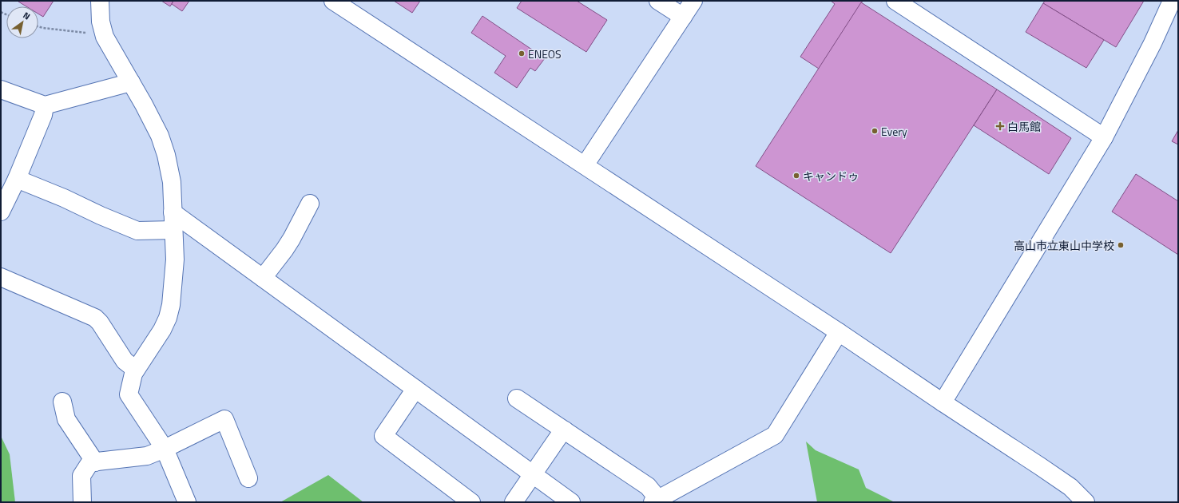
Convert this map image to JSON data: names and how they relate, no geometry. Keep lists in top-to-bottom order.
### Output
{
  "places": {
    "other": [
      "ENEOS",
      "Every",
      "キャンドゥ",
      "高山市立東山中学校"
    ],
    "health": ["白馬館"]
  },
  "north": "top right"
}
